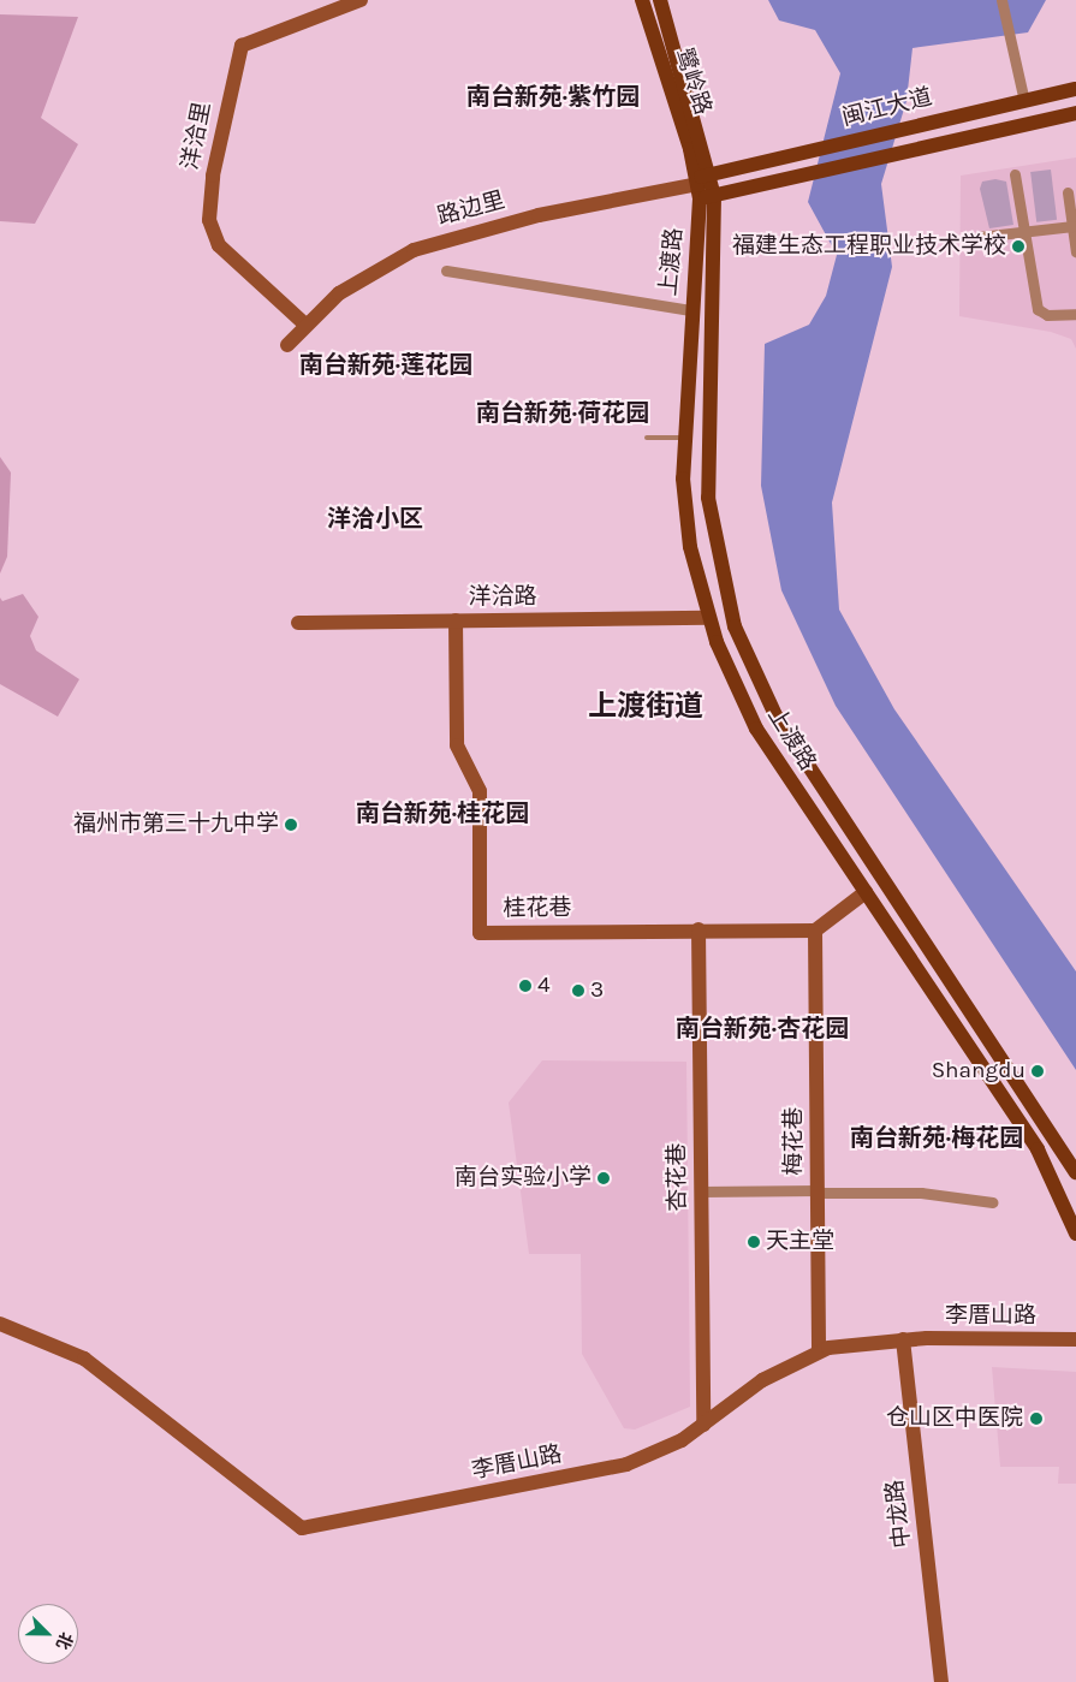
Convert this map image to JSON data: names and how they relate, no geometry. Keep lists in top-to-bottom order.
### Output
{
  "streets": {
    "main road": ["鹭岭路", "闽江大道", "上渡路"],
    "street": [
      "洋洽里",
      "路边里",
      "洋洽路",
      "桂花巷",
      "梅花巷",
      "杏花巷",
      "李厝山路",
      "中龙路"
    ]
  },
  "crossings": [
    ["鹭岭路", "闽江大道"],
    ["鹭岭路", "路边里"],
    ["鹭岭路", "上渡路"],
    ["闽江大道", "路边里"],
    ["闽江大道", "上渡路"],
    ["洋洽里", "路边里"],
    ["路边里", "上渡路"],
    ["上渡路", "洋洽路"],
    ["洋洽路", "桂花巷"],
    ["桂花巷", "梅花巷"],
    ["桂花巷", "杏花巷"],
    ["梅花巷", "李厝山路"],
    ["杏花巷", "李厝山路"],
    ["李厝山路", "中龙路"]
  ],
  "districts": [
    "南台新苑·紫竹园",
    "南台新苑·莲花园",
    "南台新苑·荷花园",
    "洋洽小区",
    "上渡街道",
    "南台新苑·桂花园",
    "南台新苑·杏花园",
    "南台新苑·梅花园"
  ],
  "places": [
    "福建生态工程职业技术学校",
    "福州市第三十九中学",
    "4",
    "3",
    "Shangdu",
    "南台实验小学",
    "天主堂",
    "仓山区中医院"
  ],
  "north": "bottom right"
}
